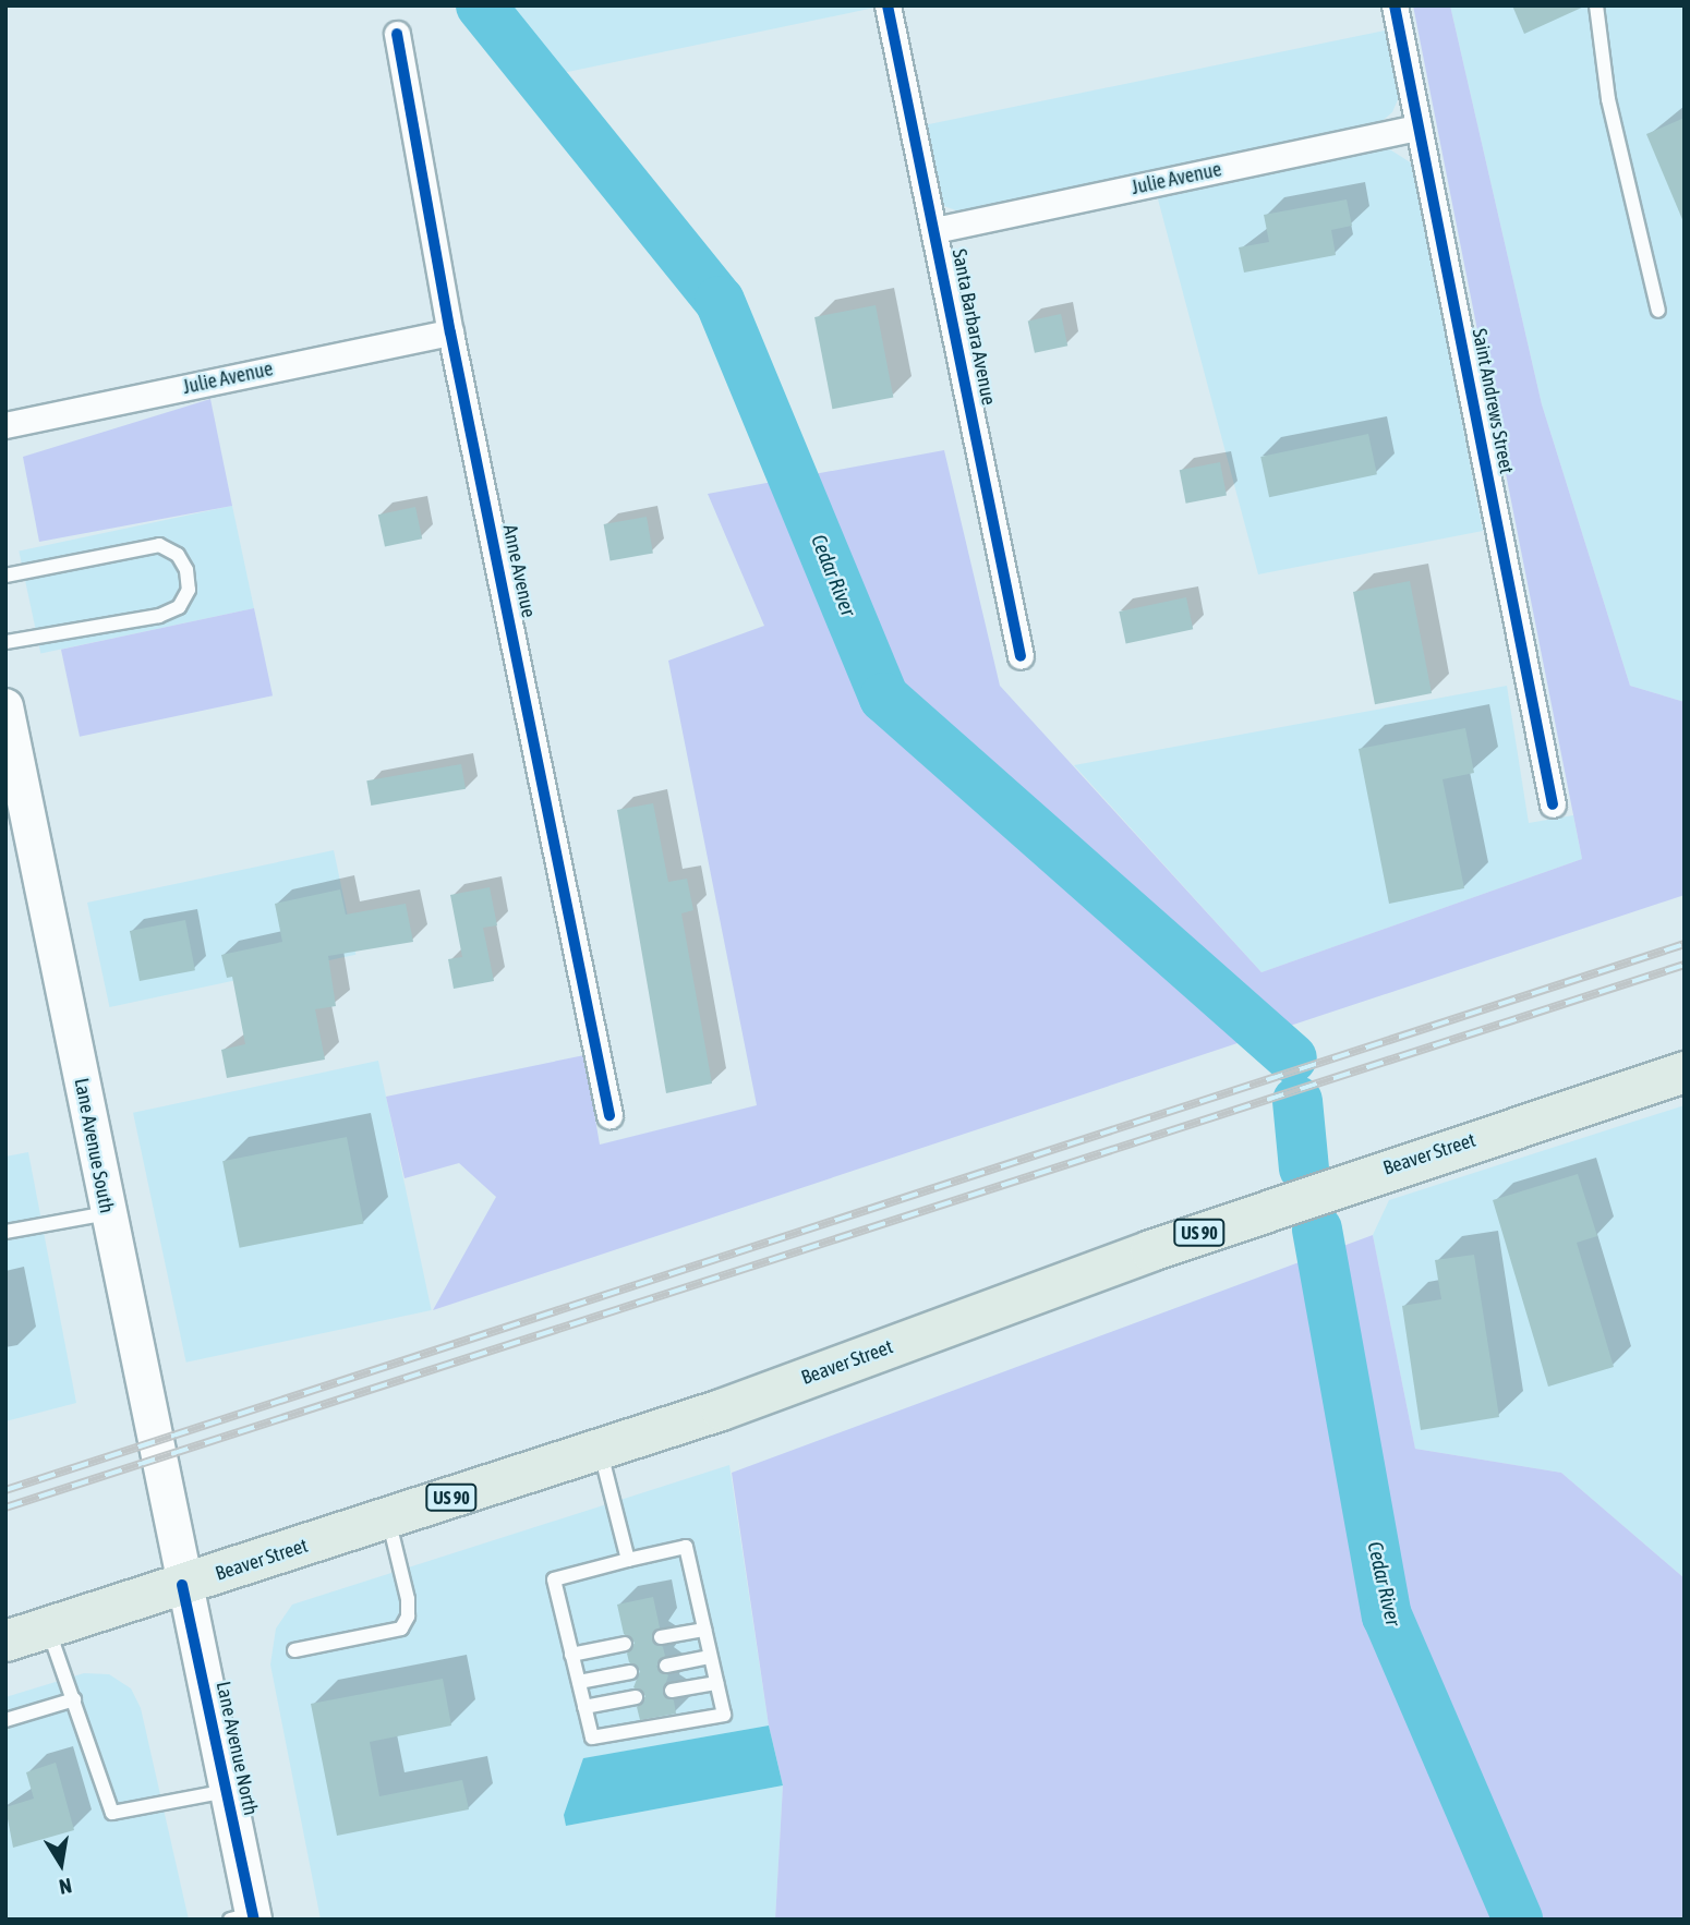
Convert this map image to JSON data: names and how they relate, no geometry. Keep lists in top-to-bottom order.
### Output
{
  "streets": {
    "main road": [
      "Lane Avenue South",
      "Beaver Street",
      "US 90",
      "Lane Avenue North"
    ],
    "street": [
      "Julie Avenue",
      "Santa Barbara Avenue",
      "Saint Andrews Street",
      "Anne Avenue"
    ]
  },
  "crossings": [
    ["Julie Avenue", "Santa Barbara Avenue"],
    ["Julie Avenue", "Saint Andrews Street"],
    ["Julie Avenue", "Anne Avenue"],
    ["Lane Avenue South", "Beaver Street"],
    ["Lane Avenue South", "Lane Avenue North"],
    ["Beaver Street", "Lane Avenue North"]
  ],
  "water": ["Cedar River"],
  "north": "bottom"
}
